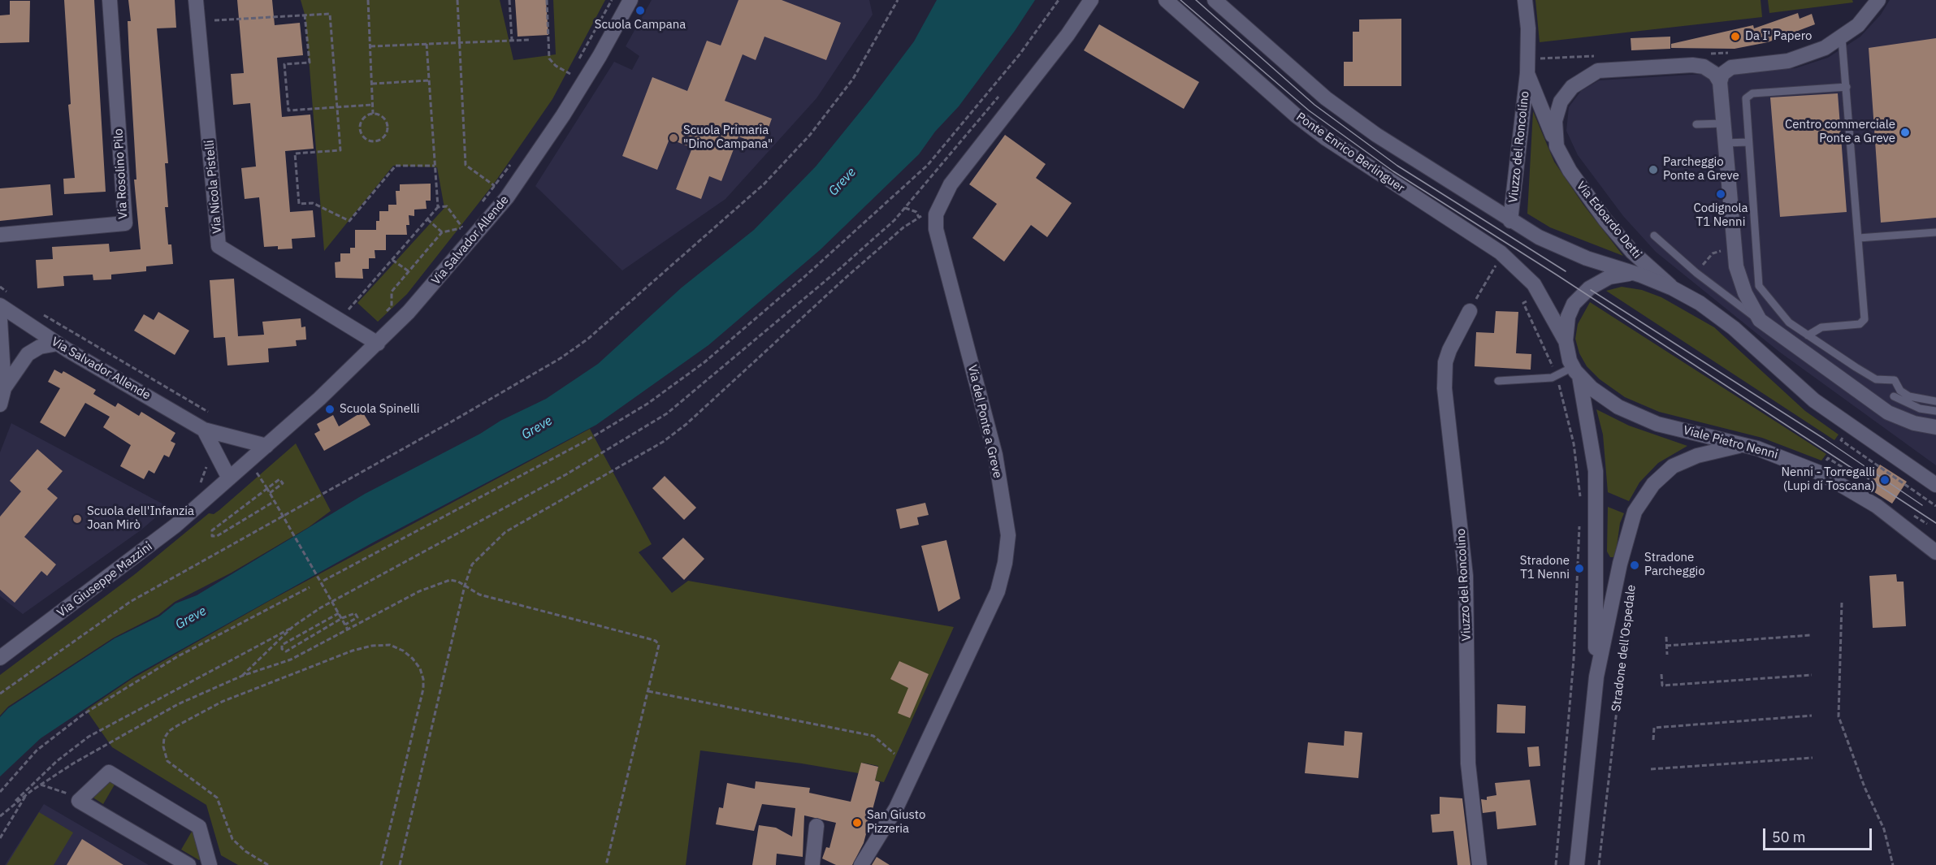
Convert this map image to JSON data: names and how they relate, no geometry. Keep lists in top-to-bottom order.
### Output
{
  "streets": {
    "street": [
      "Viuzzo del Roncolino",
      "Ponte Enrico Berlinguer",
      "Via Rosolino Pilo",
      "Via Nicola Pistelli",
      "Via Edoardo Detti",
      "Via Salvador Allende",
      "Via del Ponte a Greve",
      "Viale Pietro Nenni",
      "Via Giuseppe Mazzini",
      "Stradone dell'Ospedale"
    ]
  },
  "crossings": [
    ["Viuzzo del Roncolino", "Via Edoardo Detti"],
    ["Via Nicola Pistelli", "Via Salvador Allende"],
    ["Via Salvador Allende", "Via Giuseppe Mazzini"],
    ["Viale Pietro Nenni", "Stradone dell'Ospedale"]
  ],
  "water": ["Greve"],
  "places": [
    "Scuola Campana",
    "Da I' Papero",
    "Centro commerciale Ponte a Greve",
    "Scuola Primaria \"Dino Campana\"",
    "Parcheggio Ponte a Greve",
    "Codignola T1 Nenni",
    "Scuola Spinelli",
    "Nenni - Torregalli (Lupi di Toscana)",
    "Scuola dell'Infanzia Joan Mirò",
    "Stradone Parcheggio",
    "Stradone T1 Nenni",
    "San Giusto Pizzeria"
  ],
  "scale_bar": "50 m"
}
